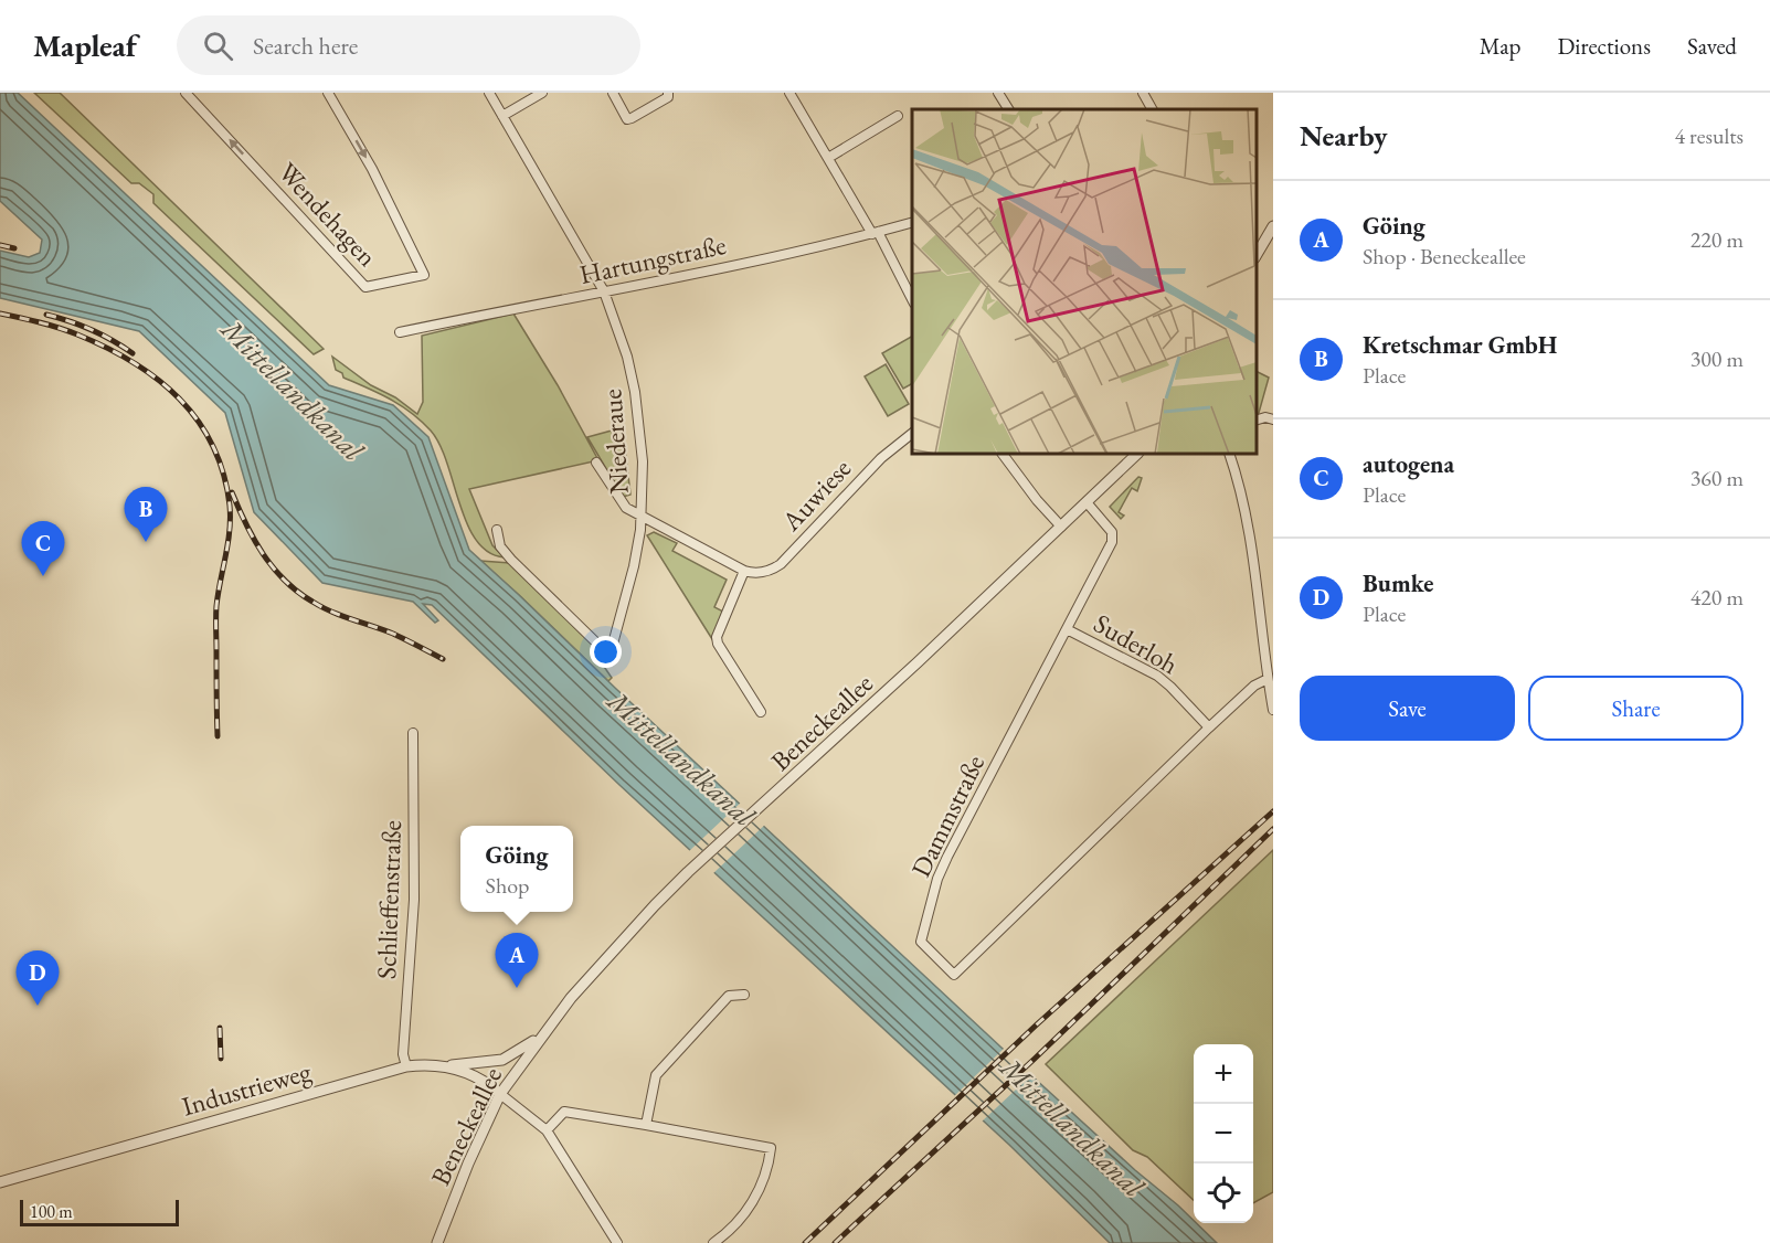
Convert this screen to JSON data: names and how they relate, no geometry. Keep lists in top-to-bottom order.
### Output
{
  "streets": {
    "street": [
      "Wendehagen",
      "Hartungstraße",
      "Niederaue",
      "Auwiese",
      "Suderloh",
      "Beneckeallee",
      "Dammstraße",
      "Schlieffenstraße",
      "Industrieweg"
    ]
  },
  "crossings": [
    ["Hartungstraße", "Niederaue"],
    ["Suderloh", "Dammstraße"],
    ["Beneckeallee", "Dammstraße"],
    ["Beneckeallee", "Industrieweg"],
    ["Schlieffenstraße", "Industrieweg"]
  ],
  "water": ["Mittellandkanal"],
  "scale_bar": "100 m",
  "page": {
    "header": "Mapleaf",
    "search": "Search here",
    "nav": ["Map", "Directions", "Saved"],
    "heading": ["Nearby", "4 results"],
    "list": [
      {
        "mark": "A",
        "name": "Göing",
        "note": "Shop · Beneckeallee",
        "value": "220 m"
      },
      {
        "mark": "B",
        "name": "Kretschmar GmbH",
        "note": "Place",
        "value": "300 m"
      },
      {
        "mark": "C",
        "name": "autogena",
        "note": "Place",
        "value": "360 m"
      },
      {
        "mark": "D",
        "name": "Bumke",
        "note": "Place",
        "value": "420 m"
      }
    ],
    "pins": [
      "B",
      "C",
      "A",
      "D"
    ],
    "buttons": ["Save", "Share"],
    "popup": ["Göing", "Shop"],
    "map_buttons": ["+", "−"],
    "scale": "100 m"
  }
}
